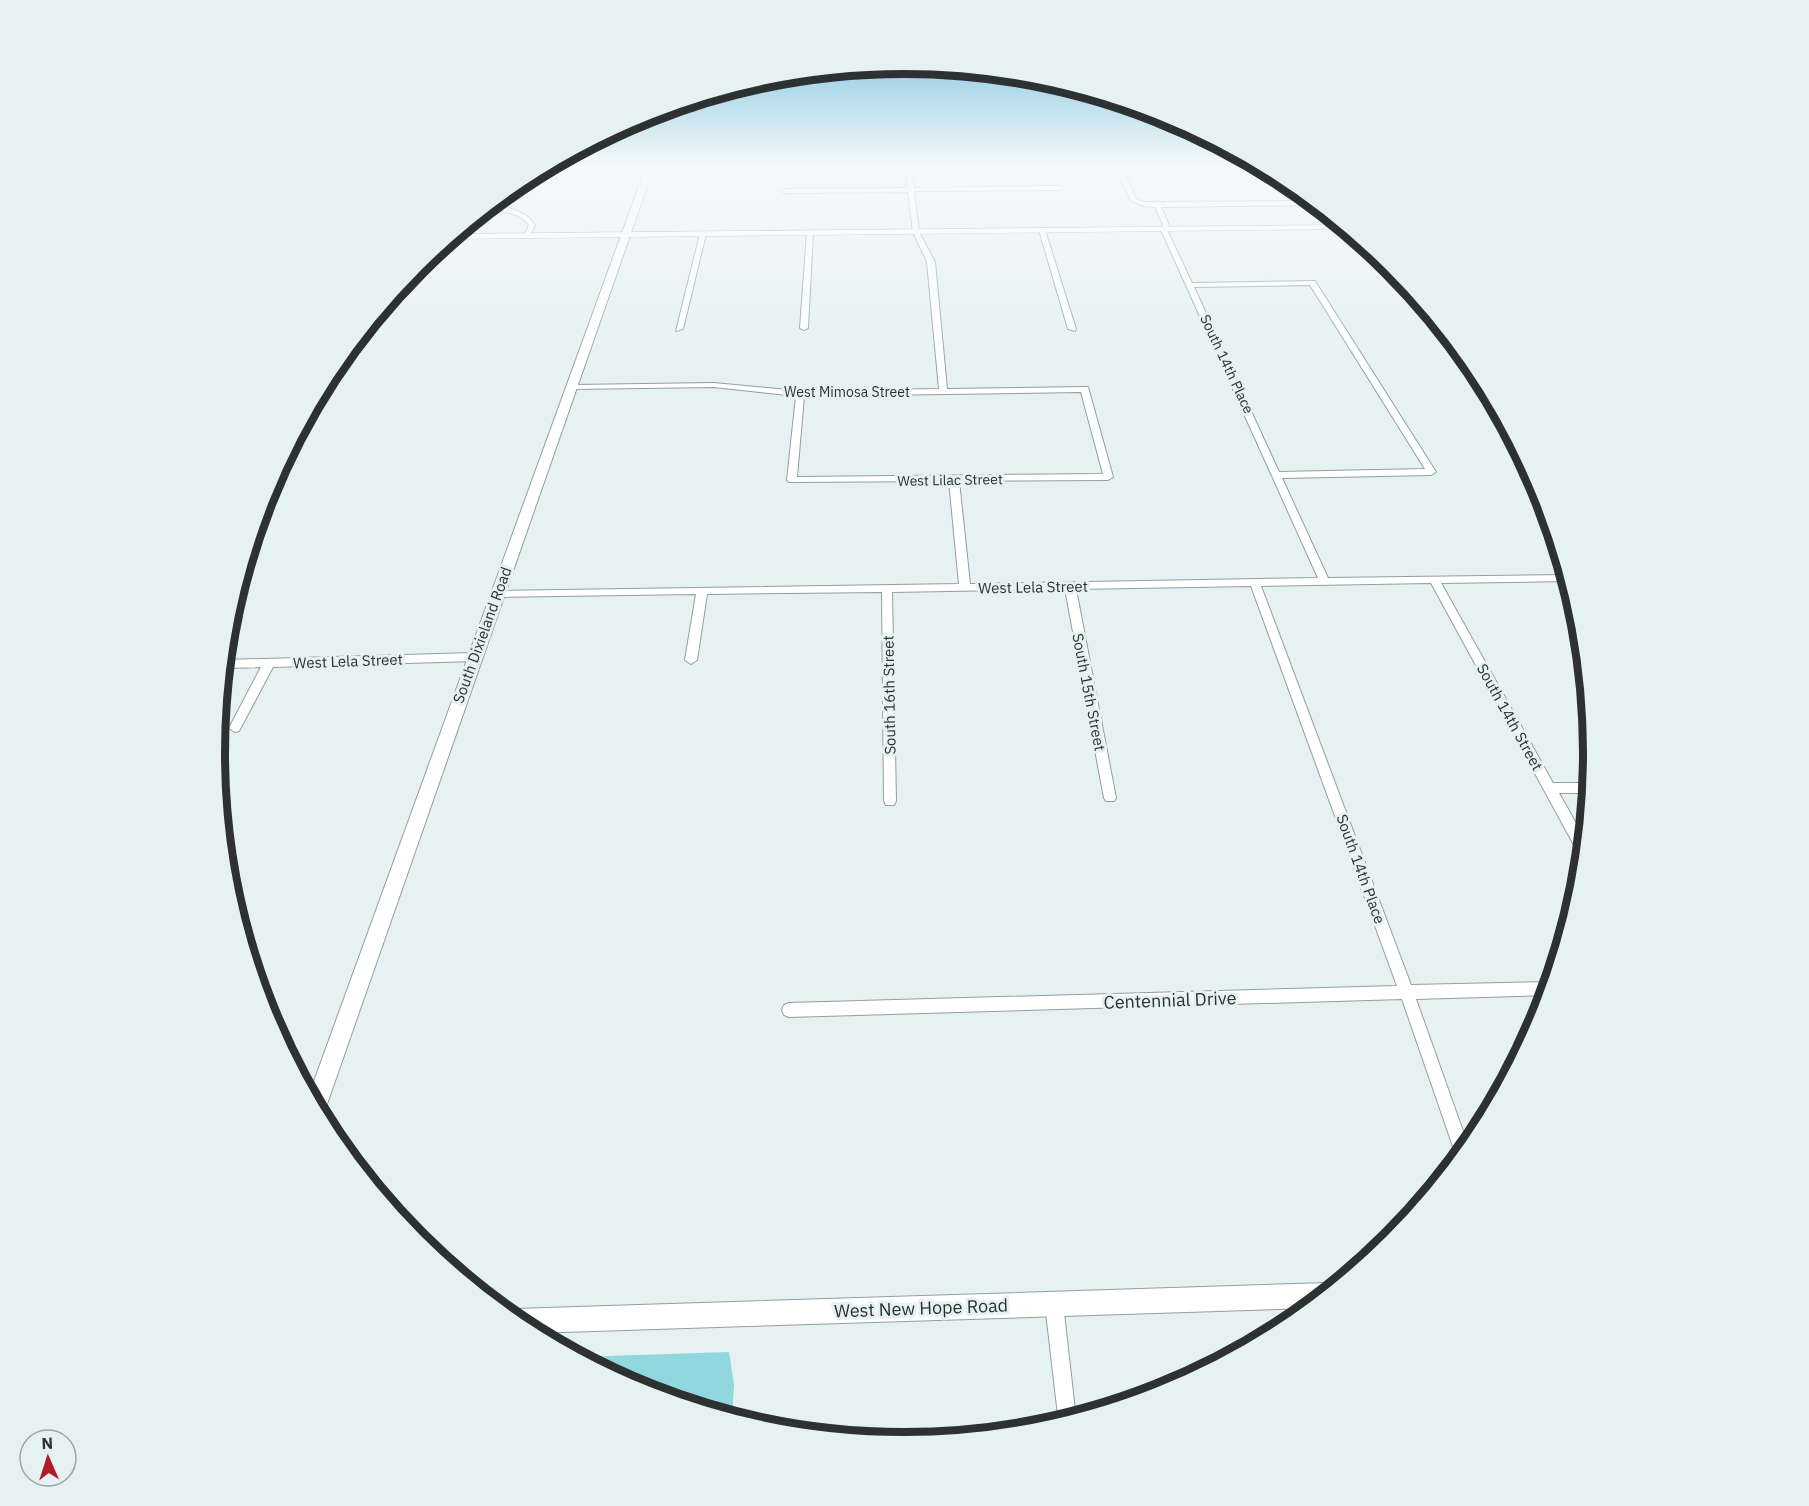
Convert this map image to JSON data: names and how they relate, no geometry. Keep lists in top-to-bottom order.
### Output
{
  "streets": {
    "main road": ["South Dixieland Road", "West New Hope Road"],
    "street": [
      "South 14th Place",
      "West Mimosa Street",
      "West Lilac Street",
      "West Lela Street",
      "South 15th Street",
      "South 16th Street",
      "South 14th Street",
      "Centennial Drive"
    ]
  },
  "crossings": [
    ["South 14th Place", "West Lela Street"],
    ["South 14th Place", "Centennial Drive"],
    ["West Mimosa Street", "West Lilac Street"],
    ["West Mimosa Street", "South Dixieland Road"],
    ["West Lela Street", "South Dixieland Road"],
    ["West Lela Street", "South 15th Street"],
    ["West Lela Street", "South 16th Street"],
    ["West Lela Street", "South 14th Street"]
  ],
  "north": "top"
}
